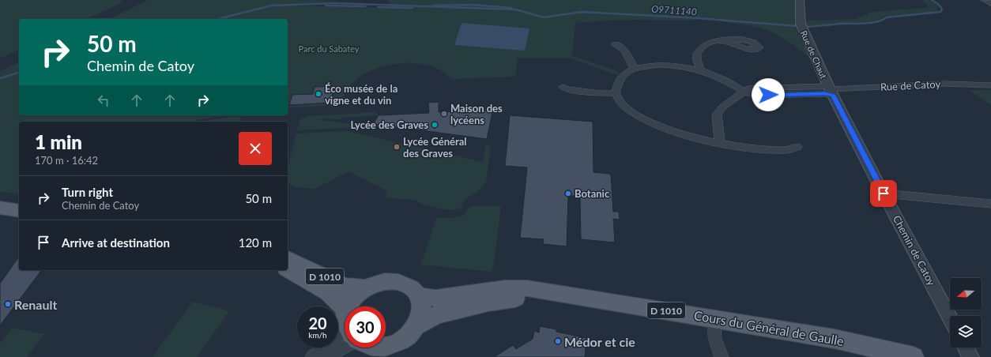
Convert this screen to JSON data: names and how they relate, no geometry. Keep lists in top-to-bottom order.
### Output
{
  "streets": {
    "main road": ["D 1010", "Cours du Général de Gaulle"],
    "street": ["Rue de Chaut", "Rue de Catoy", "Chemin de Catoy"]
  },
  "crossings": [
    ["Rue de Chaut", "Rue de Catoy"],
    ["Rue de Chaut", "Chemin de Catoy"],
    ["Rue de Catoy", "Chemin de Catoy"]
  ],
  "water": ["O9711140"],
  "parks": ["Parc du Sabatey"],
  "places": [
    "Éco musée de la vigne et du vin",
    "Maison des lycéens",
    "Lycée des Graves",
    "Lycée Général des Graves",
    "Botanic",
    "Renault",
    "Médor et cie"
  ],
  "north": "left",
  "page": {
    "turn": ["50 m", "Chemin de Catoy"],
    "heading": ["1 min", "170 m · 16:42"],
    "list": [
      {
        "name": "Turn right",
        "note": "Chemin de Catoy",
        "value": "50 m"
      },
      {
        "name": "Arrive at destination",
        "value": "120 m"
      }
    ],
    "speed": "20 km/h",
    "limit": "30"
  }
}
